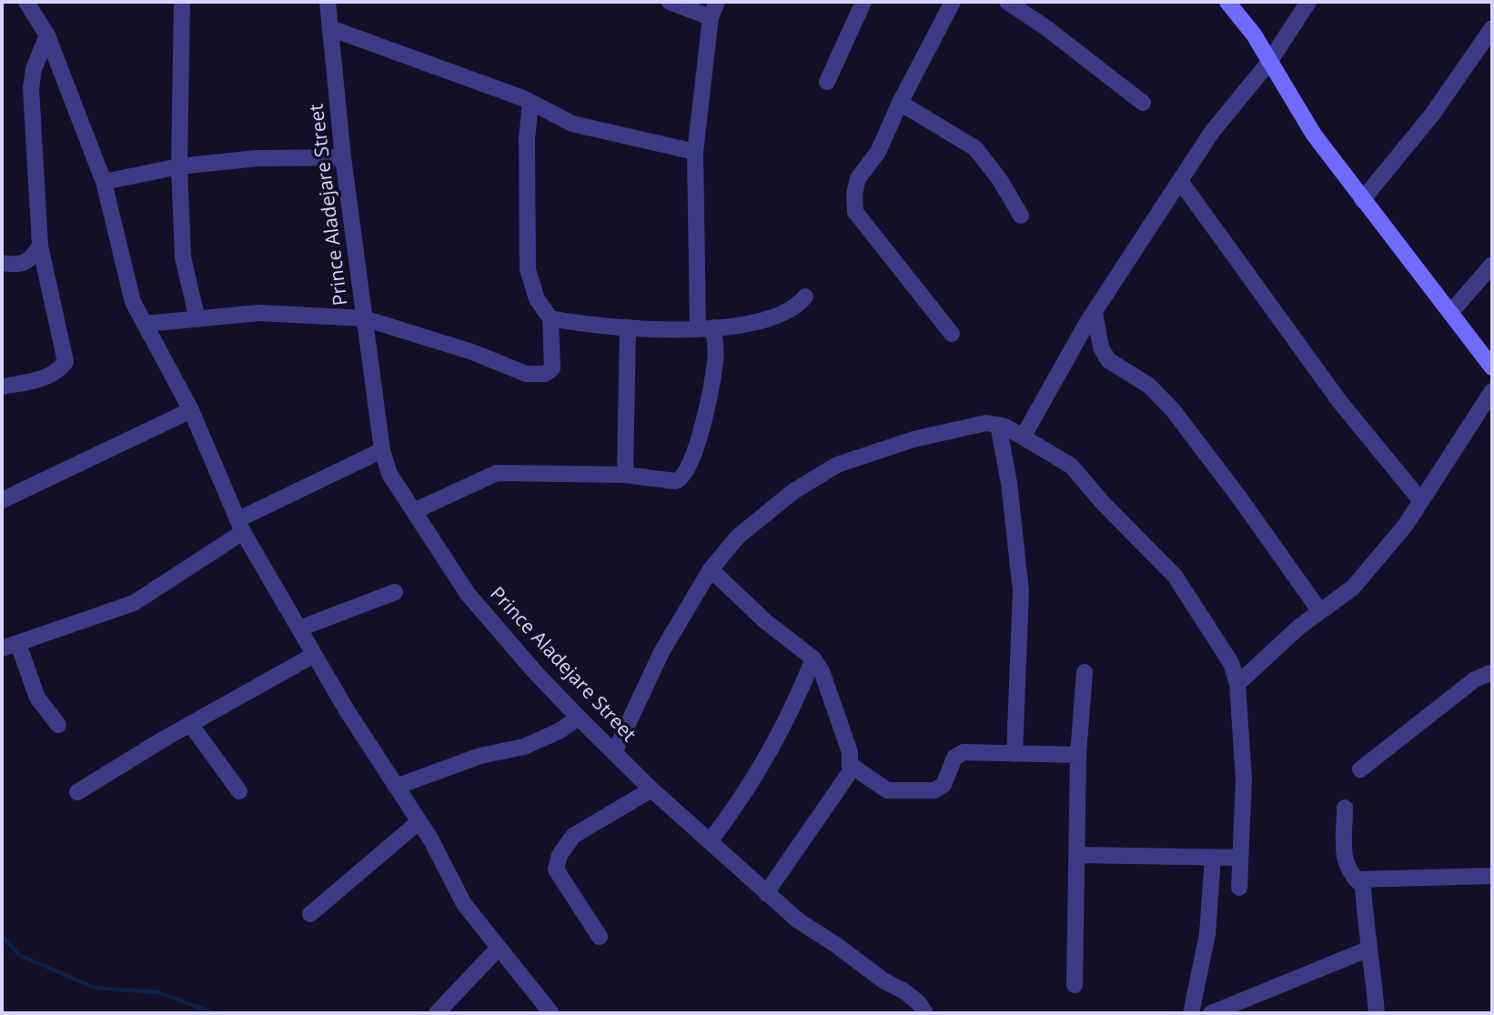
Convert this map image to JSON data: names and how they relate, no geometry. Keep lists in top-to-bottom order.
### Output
{
  "streets": {
    "street": ["Prince Aladejare Street"]
  }
}
